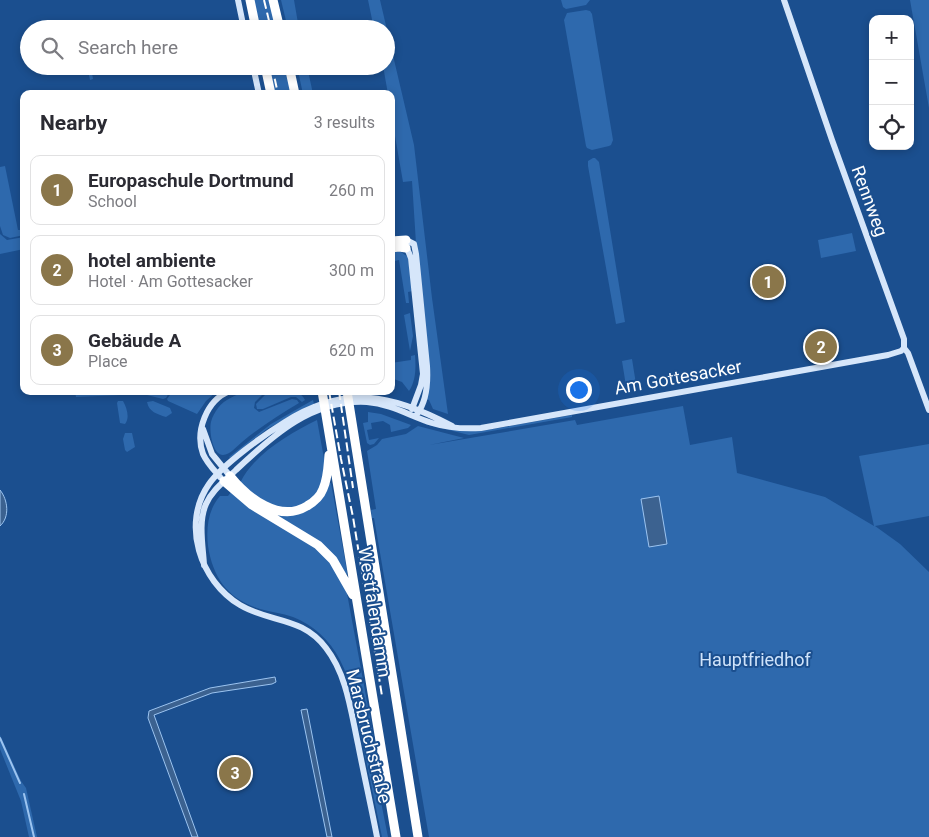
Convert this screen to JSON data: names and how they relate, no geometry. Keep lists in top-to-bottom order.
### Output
{
  "streets": {
    "highway": ["Westfalendamm"],
    "street": ["Rennweg", "Am Gottesacker", "Marsbruchstraße"]
  },
  "crossings": [
    ["Rennweg", "Am Gottesacker"],
    ["Am Gottesacker", "Marsbruchstraße"]
  ],
  "parks": ["Hauptfriedhof"],
  "page": {
    "map_buttons": ["+", "−"],
    "search": "Search here",
    "heading": ["Nearby", "3 results"],
    "list": [
      {
        "mark": "1",
        "name": "Europaschule Dortmund",
        "note": "School",
        "value": "260 m"
      },
      {
        "mark": "2",
        "name": "hotel ambiente",
        "note": "Hotel · Am Gottesacker",
        "value": "300 m"
      },
      {
        "mark": "3",
        "name": "Gebäude A",
        "note": "Place",
        "value": "620 m"
      }
    ],
    "pins": ["1", "2", "3"]
  }
}
